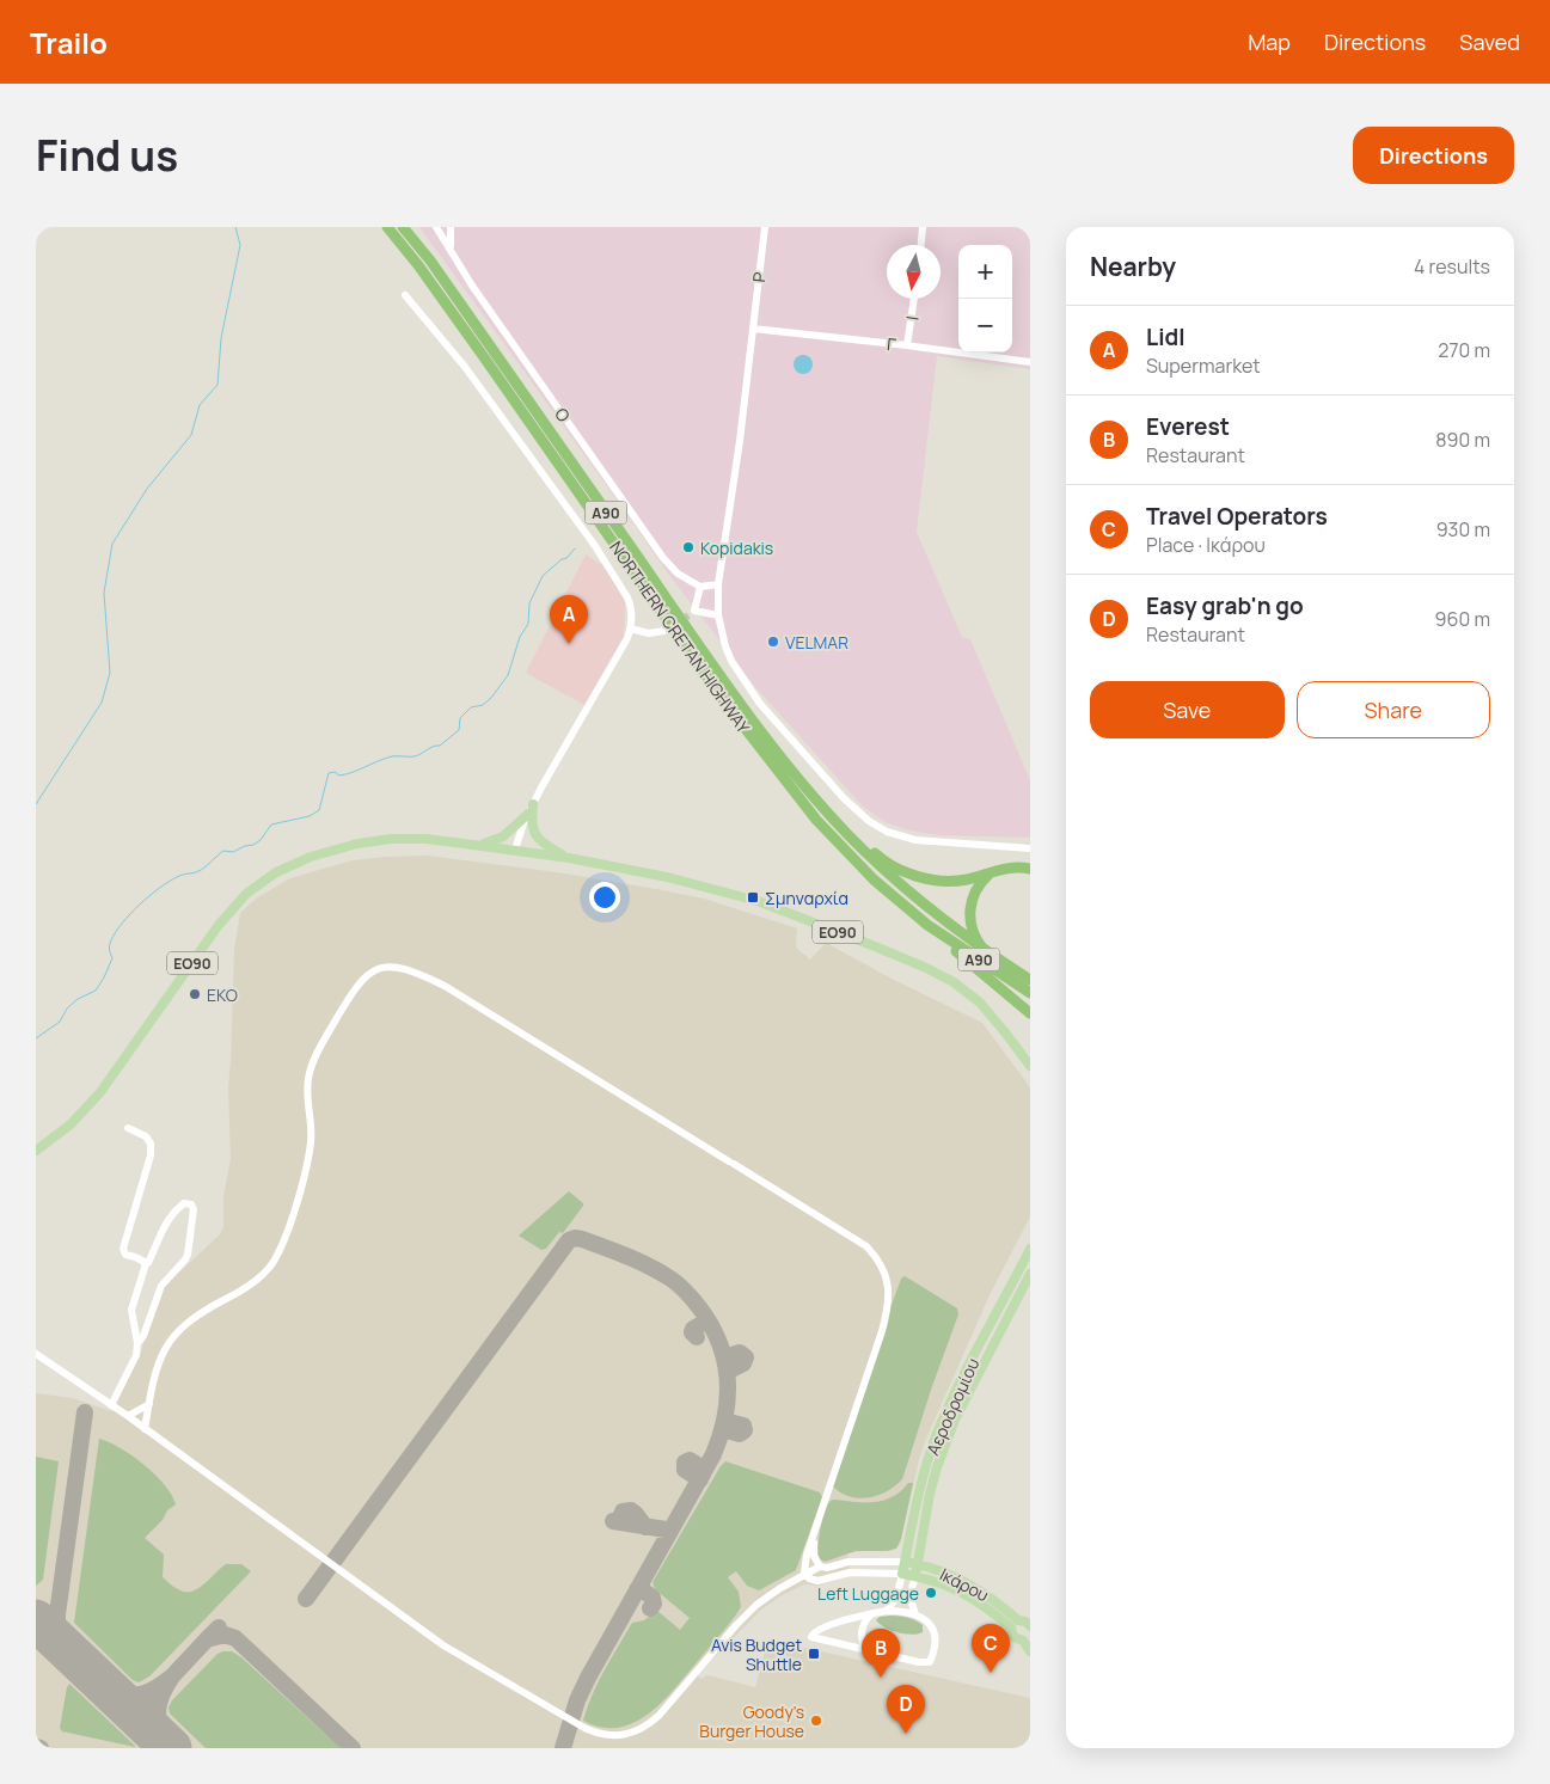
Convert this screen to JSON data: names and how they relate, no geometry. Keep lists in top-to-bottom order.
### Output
{
  "streets": {
    "highway": ["Α90", "NORTHERN CRETAN HIGHWAY"],
    "main road": ["ΕΟ90", "Αεροδρομίου", "Ικάρου"],
    "street": [
      "Ρ",
      "Ι",
      "Γ",
      "Ο"
    ]
  },
  "crossings": [
    ["Ρ", "Γ"],
    ["Ι", "Γ"],
    ["Αεροδρομίου", "Ικάρου"]
  ],
  "places": {
    "other": [
      "Kopidakis",
      "VELMAR",
      "EKO",
      "Left Luggage",
      "Goody's Burger House"
    ],
    "transit": ["Σμηναρχία", "Avis Budget Shuttle"]
  },
  "north": "bottom",
  "page": {
    "header": "Trailo",
    "nav": ["Map", "Directions", "Saved"],
    "title": "Find us",
    "buttons": [
      "Directions",
      ["Save", "Share"]
    ],
    "heading": ["Nearby", "4 results"],
    "map_buttons": ["+", "−"],
    "list": [
      {
        "mark": "A",
        "name": "Lidl",
        "note": "Supermarket",
        "value": "270 m"
      },
      {
        "mark": "B",
        "name": "Everest",
        "note": "Restaurant",
        "value": "890 m"
      },
      {
        "mark": "C",
        "name": "Travel Operators",
        "note": "Place · Ικάρου",
        "value": "930 m"
      },
      {
        "mark": "D",
        "name": "Easy grab'n go",
        "note": "Restaurant",
        "value": "960 m"
      }
    ],
    "pins": [
      "A",
      "C",
      "B",
      "D"
    ]
  }
}
